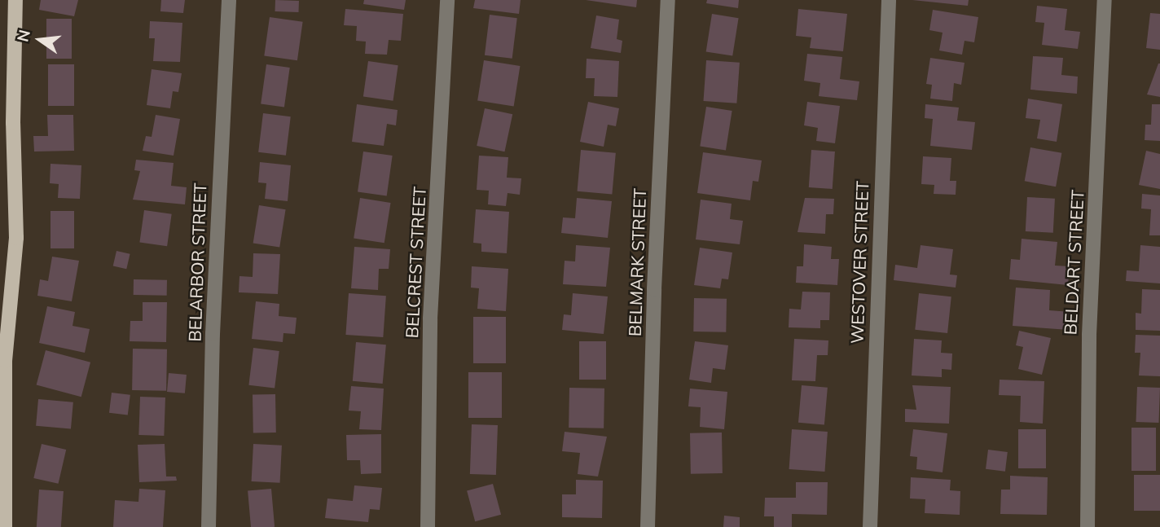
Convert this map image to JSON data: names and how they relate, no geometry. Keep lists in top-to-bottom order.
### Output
{
  "streets": {
    "street": [
      "BELARBOR STREET",
      "BELCREST STREET",
      "BELMARK STREET",
      "WESTOVER STREET",
      "BELDART STREET"
    ]
  },
  "north": "left"
}
